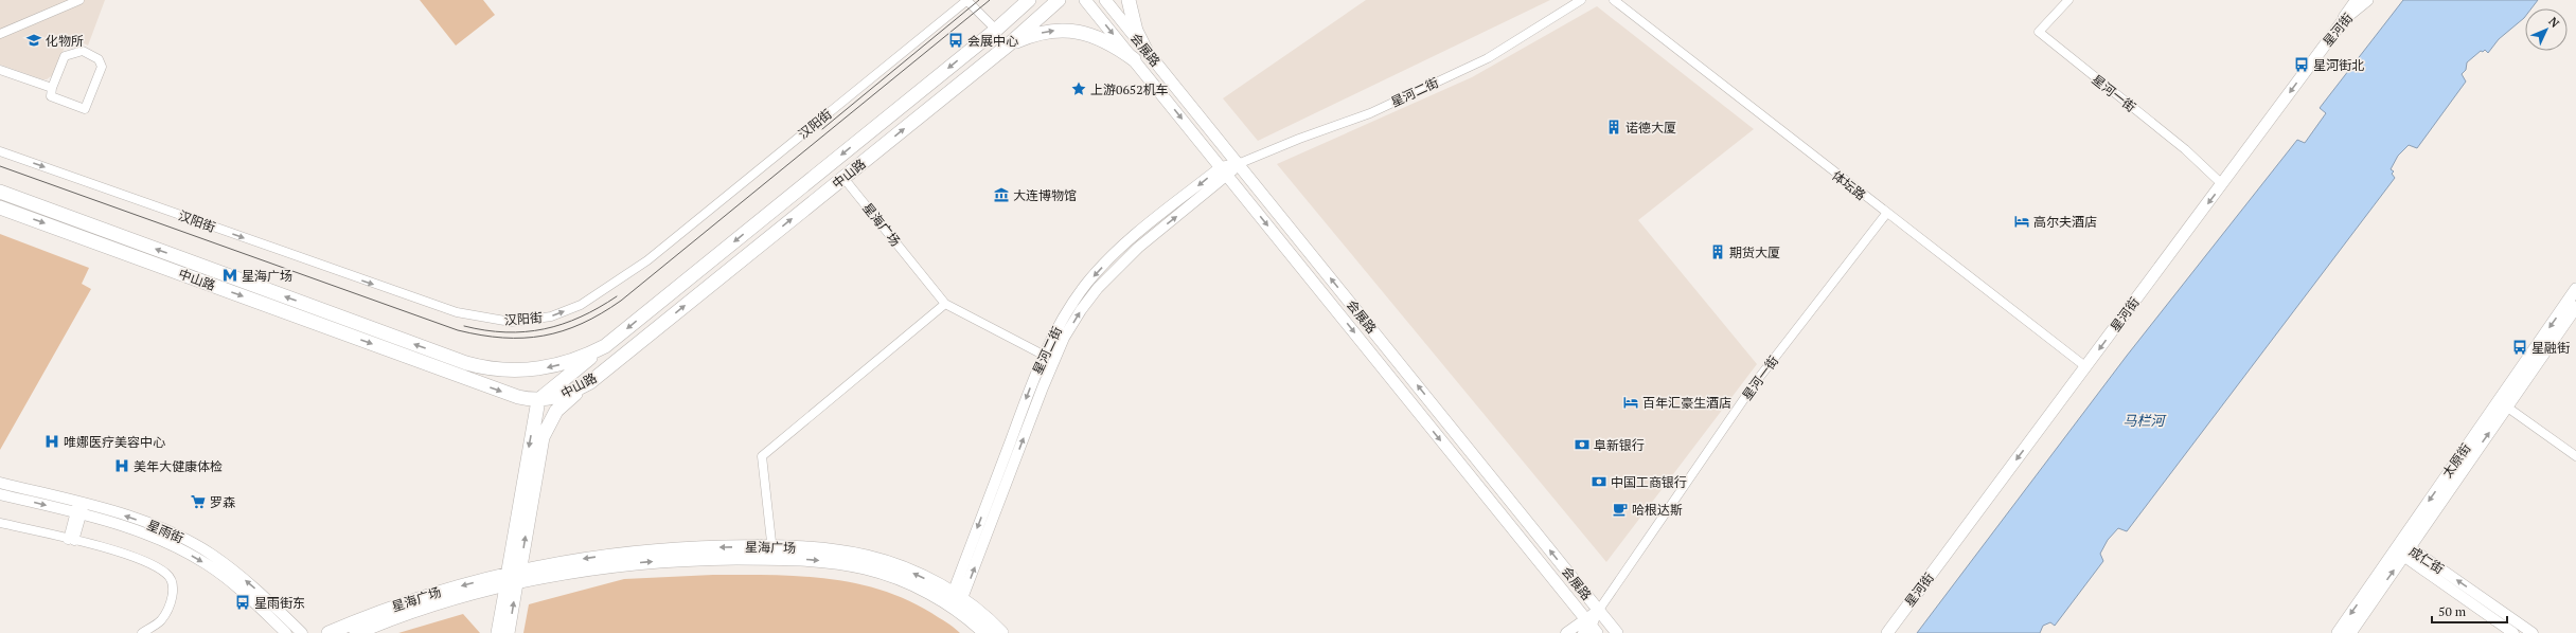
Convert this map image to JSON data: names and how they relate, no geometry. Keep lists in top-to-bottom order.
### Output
{
  "streets": {
    "highway": ["中山路", "星海广场"],
    "main road": ["星河街", "会展路", "太原街"],
    "street": [
      "星河二街",
      "星河一街",
      "汉阳街",
      "体坛路",
      "星雨街",
      "成仁街"
    ]
  },
  "crossings": [
    ["星河街", "星河一街"],
    ["星河街", "体坛路"],
    ["会展路", "星河二街"],
    ["会展路", "星河一街"],
    ["星河二街", "星海广场"],
    ["星河一街", "体坛路"],
    ["中山路", "星海广场"],
    ["太原街", "成仁街"]
  ],
  "one_way": ["星河街", "汉阳街"],
  "water": ["马栏河"],
  "places": {
    "school or university": ["化物所"],
    "bus stop": [
      "会展中心",
      "星河街北",
      "星融街",
      "星雨街东"
    ],
    "place": ["上游0652机车"],
    "building": ["诺德大厦", "期货大厦"],
    "museum": ["大连博物馆"],
    "hotel": ["高尔夫酒店", "百年汇豪生酒店"],
    "metro station": ["星海广场"],
    "hospital": ["唯娜医疗美容中心", "美年大健康体检"],
    "bank": ["阜新银行", "中国工商银行"],
    "supermarket": ["罗森"],
    "cafe": ["哈根达斯"]
  },
  "scale_bar": "50 m",
  "north": "top right"
}
